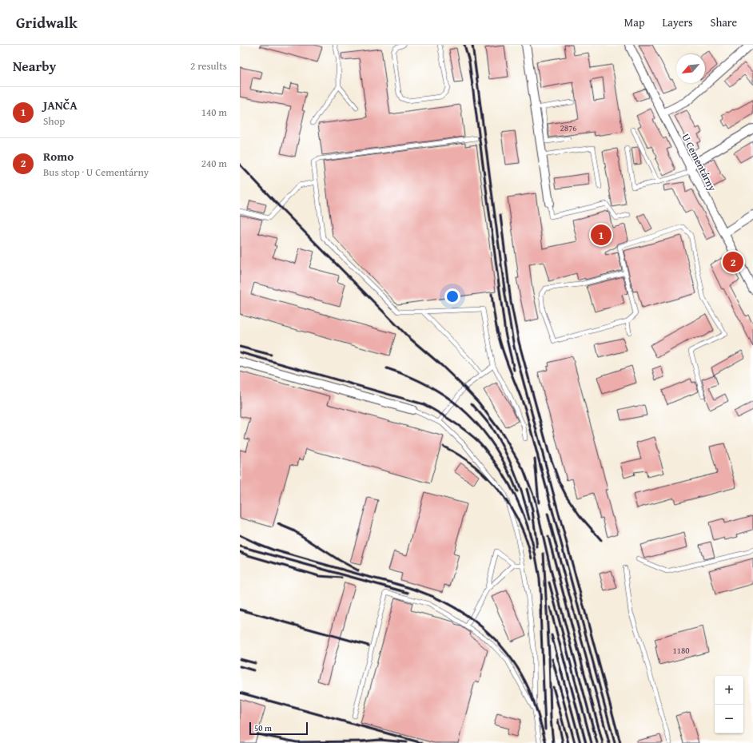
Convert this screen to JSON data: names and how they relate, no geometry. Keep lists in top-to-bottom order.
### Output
{
  "streets": {
    "street": ["U Cementárny"]
  },
  "house_numbers": ["2876", "1180"],
  "scale_bar": "50 m",
  "north": "bottom left",
  "page": {
    "header": "Gridwalk",
    "nav": ["Map", "Layers", "Share"],
    "heading": ["Nearby", "2 results"],
    "list": [
      {
        "mark": "1",
        "name": "JANČA",
        "note": "Shop",
        "value": "140 m"
      },
      {
        "mark": "2",
        "name": "Romo",
        "note": "Bus stop · U Cementárny",
        "value": "240 m"
      }
    ],
    "pins": ["1", "2"],
    "map_buttons": ["+", "−"],
    "scale": "50 m"
  }
}
